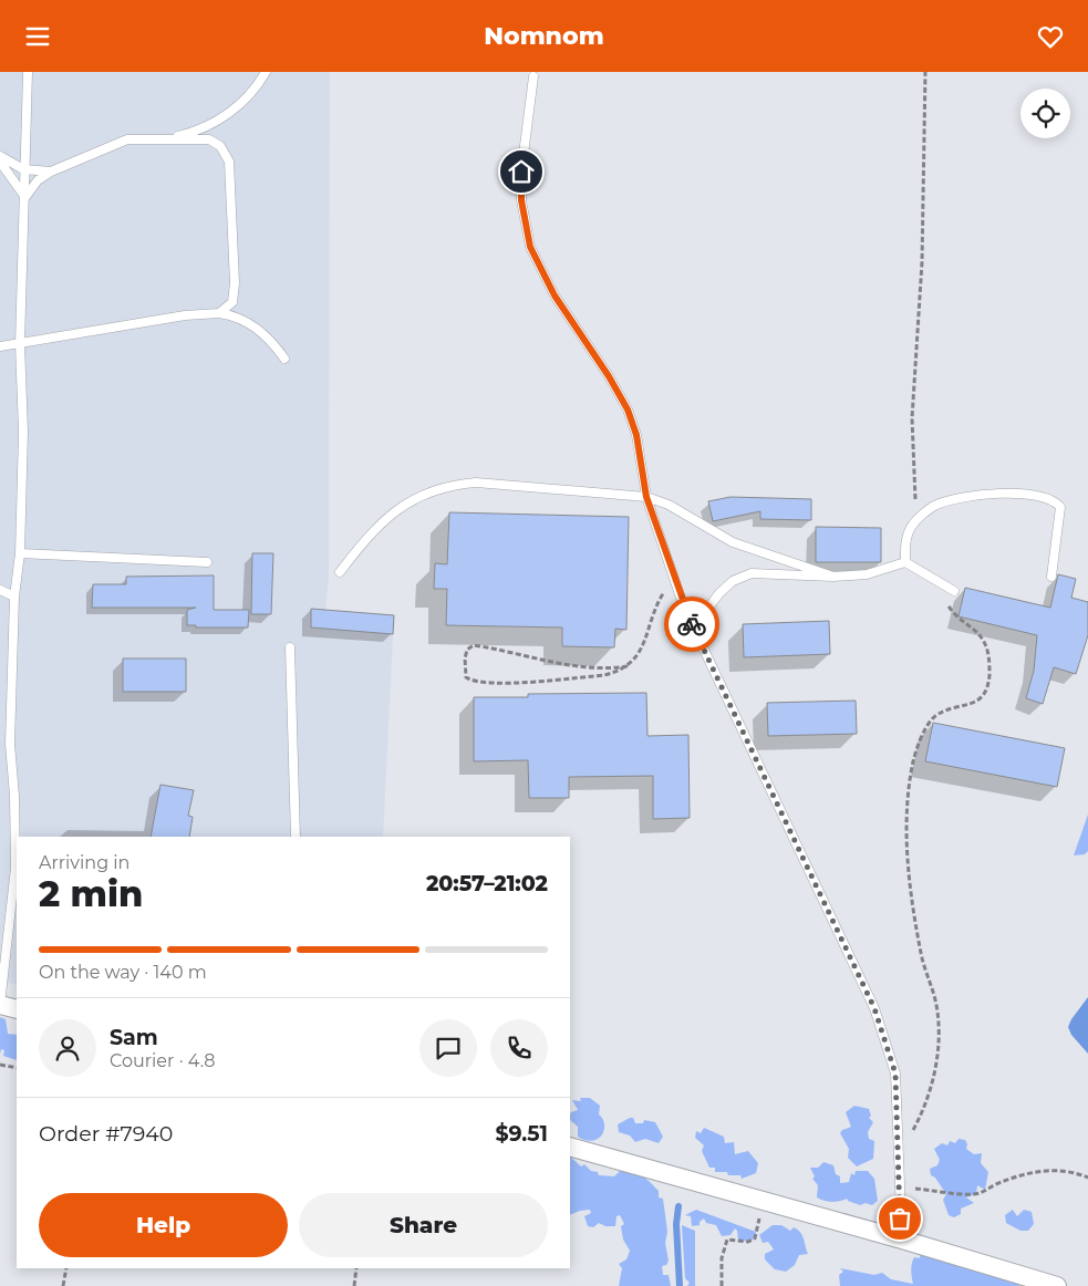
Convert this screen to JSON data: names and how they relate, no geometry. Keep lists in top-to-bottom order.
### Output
{
  "page": {
    "header": "Nomnom",
    "heading": ["2 min", "Arriving in", "20:57–21:02"],
    "panel": [
      "Sam",
      "Courier · 4.8",
      "Order #7940",
      "$9.51"
    ],
    "bar": "On the way · 140 m",
    "buttons": ["Help", "Share"]
  }
}
